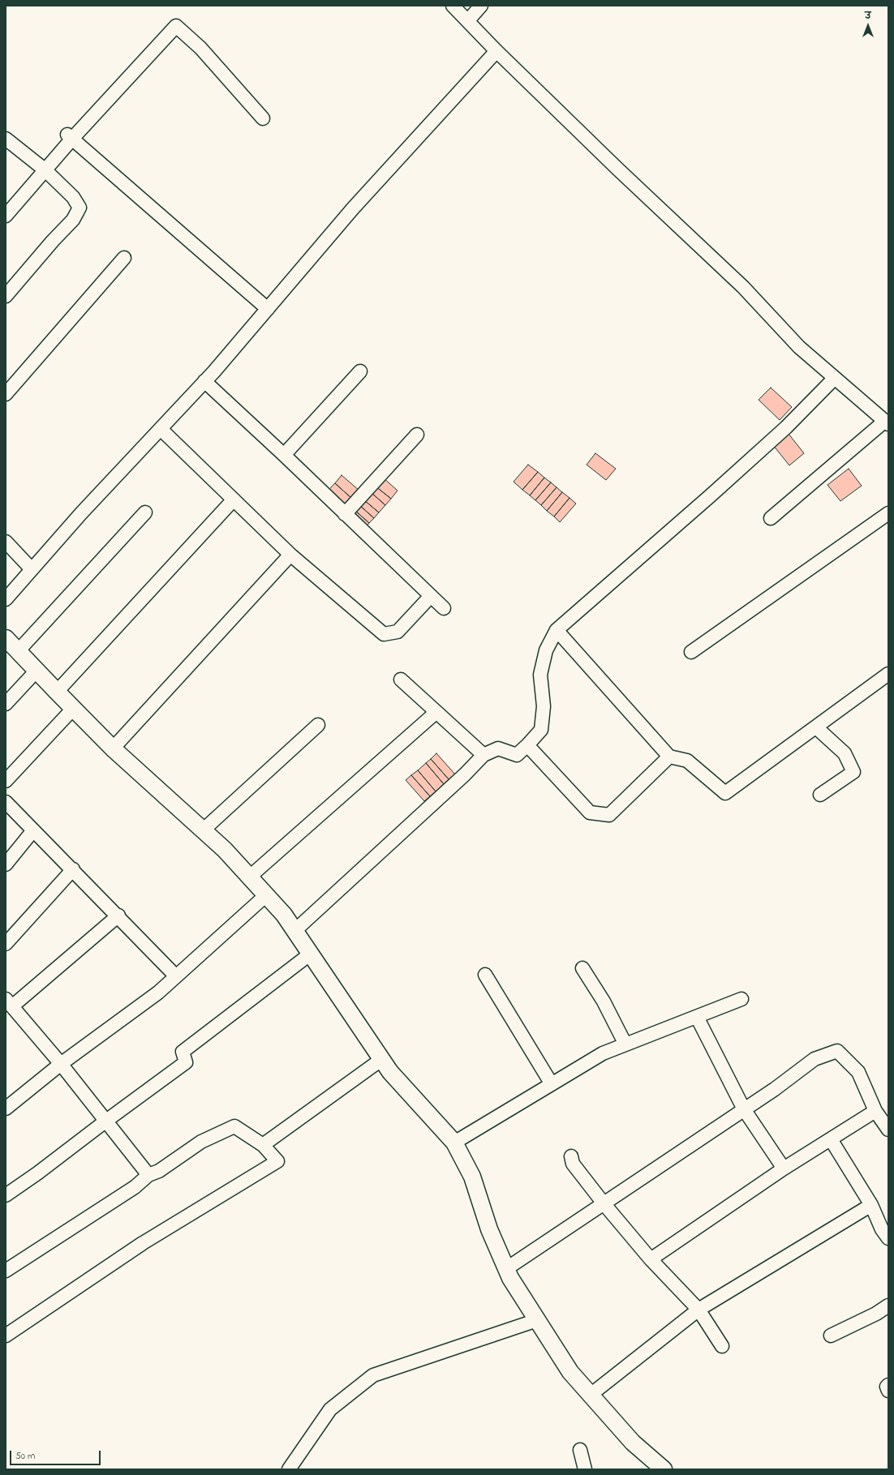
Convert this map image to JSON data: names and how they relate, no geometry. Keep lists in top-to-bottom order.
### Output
{
  "scale_bar": "50 m",
  "north": "top"
}
